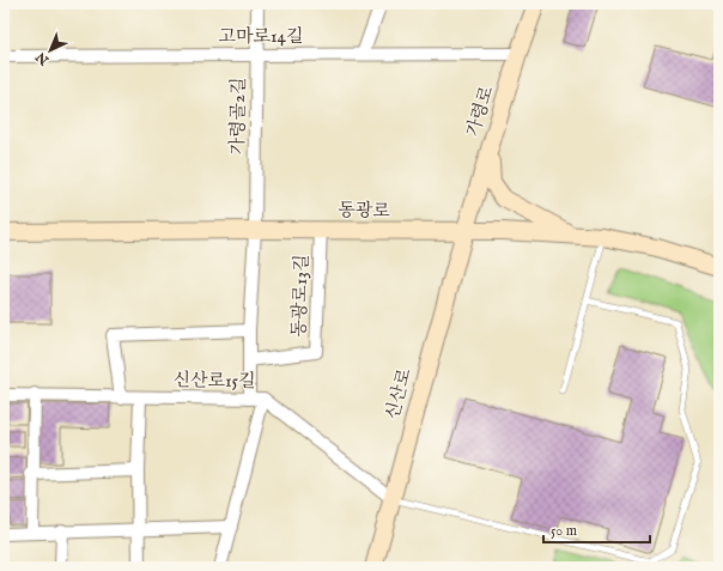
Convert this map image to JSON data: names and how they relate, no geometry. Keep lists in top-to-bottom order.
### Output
{
  "streets": {
    "main road": ["가령로", "동광로", "신산로"],
    "street": [
      "고마로14길",
      "가령골2길",
      "동광로13길",
      "신산로15길"
    ]
  },
  "crossings": [
    ["고마로14길", "가령로"],
    ["고마로14길", "가령골2길"],
    ["가령로", "동광로"],
    ["가령로", "신산로"],
    ["가령골2길", "동광로"],
    ["동광로", "동광로13길"],
    ["동광로", "신산로"],
    ["신산로15길", "신산로"]
  ],
  "scale_bar": "50 m",
  "north": "bottom left"
}
